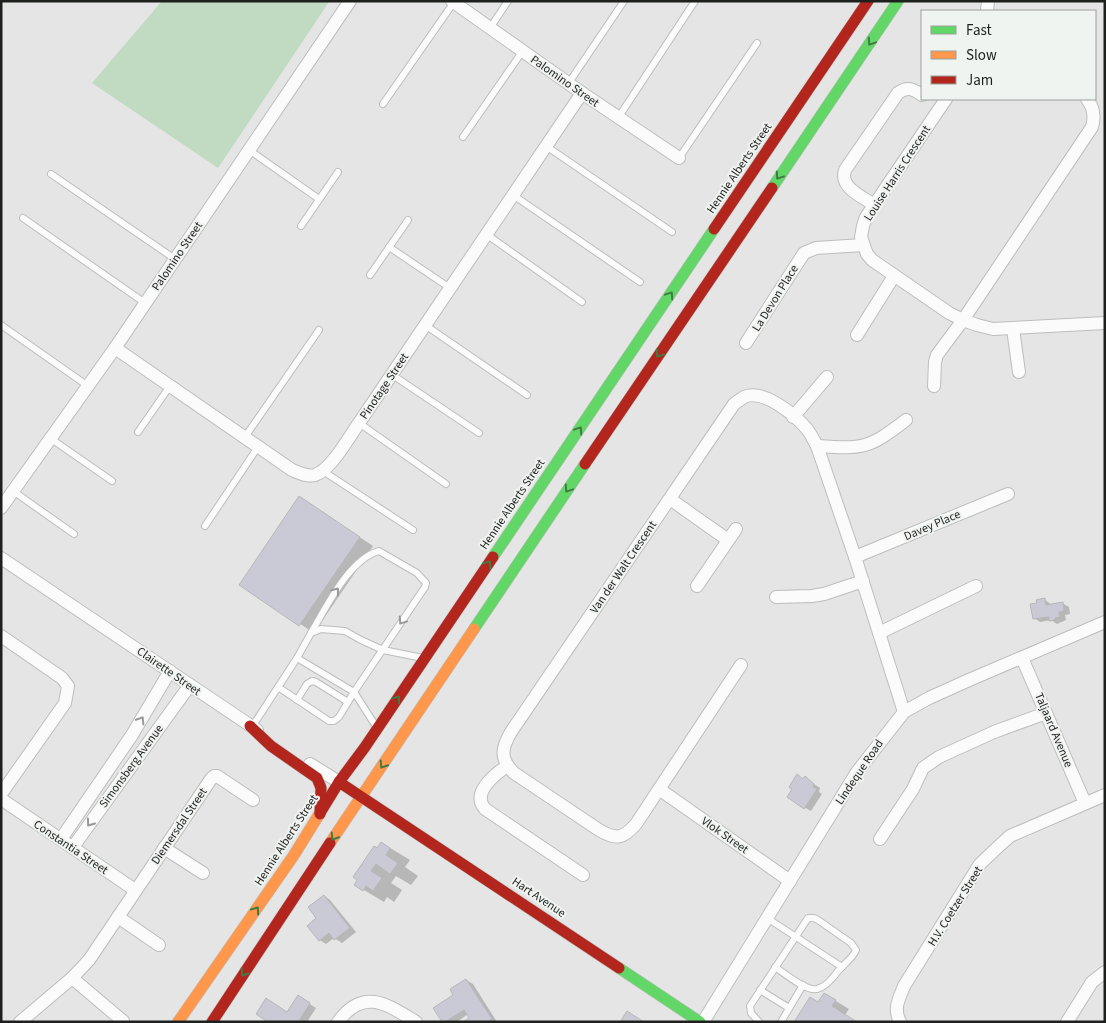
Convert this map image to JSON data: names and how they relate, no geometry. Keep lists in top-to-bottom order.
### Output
{
  "streets": {
    "street": [
      "Palomino Street",
      "Hennie Alberts Street",
      "Louise Harris Crescent",
      "La Devon Place",
      "Pinotage Street",
      "Davey Place",
      "Van der Walt Crescent",
      "Clairette Street",
      "Taljaard Avenue",
      "Simonsberg Avenue",
      "Lindeque Road",
      "Diemersdal Street",
      "Vlok Street",
      "Constantia Street",
      "Hart Avenue",
      "H.V. Coetzer Street"
    ]
  },
  "crossings": [
    ["Palomino Street", "Pinotage Street"],
    ["Hennie Alberts Street", "Clairette Street"],
    ["Hennie Alberts Street", "Hart Avenue"],
    ["Louise Harris Crescent", "La Devon Place"],
    ["Davey Place", "Van der Walt Crescent"],
    ["Van der Walt Crescent", "Lindeque Road"],
    ["Clairette Street", "Simonsberg Avenue"],
    ["Clairette Street", "Hart Avenue"],
    ["Taljaard Avenue", "Lindeque Road"],
    ["Taljaard Avenue", "H.V. Coetzer Street"],
    ["Simonsberg Avenue", "Constantia Street"],
    ["Lindeque Road", "Vlok Street"],
    ["Lindeque Road", "Hart Avenue"],
    ["Diemersdal Street", "Constantia Street"]
  ],
  "legend": ["Fast", "Slow", "Jam"]
}
